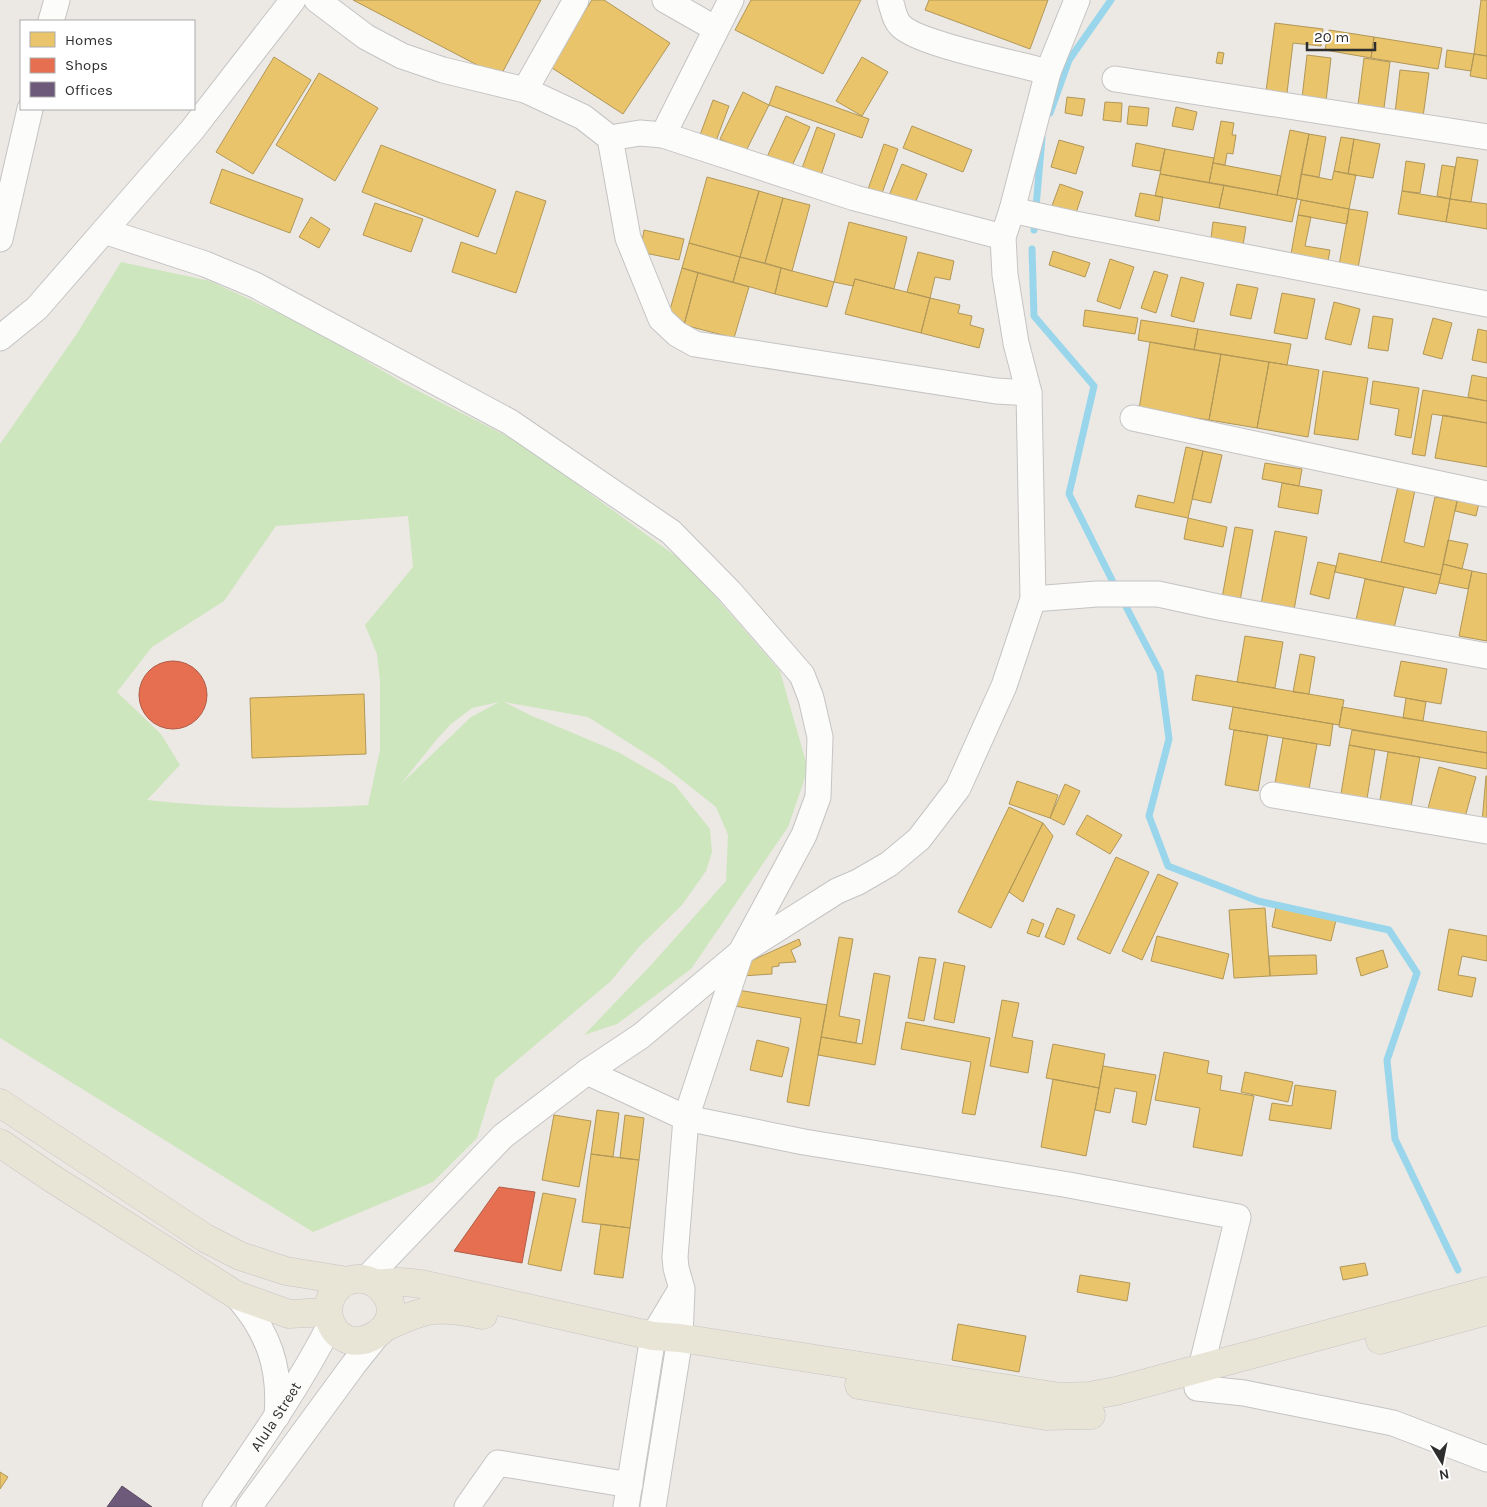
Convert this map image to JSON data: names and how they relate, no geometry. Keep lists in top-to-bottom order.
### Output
{
  "streets": {
    "street": ["Alula Street"]
  },
  "legend": ["Homes", "Shops", "Offices"],
  "scale_bar": "20 m",
  "north": "bottom"
}
